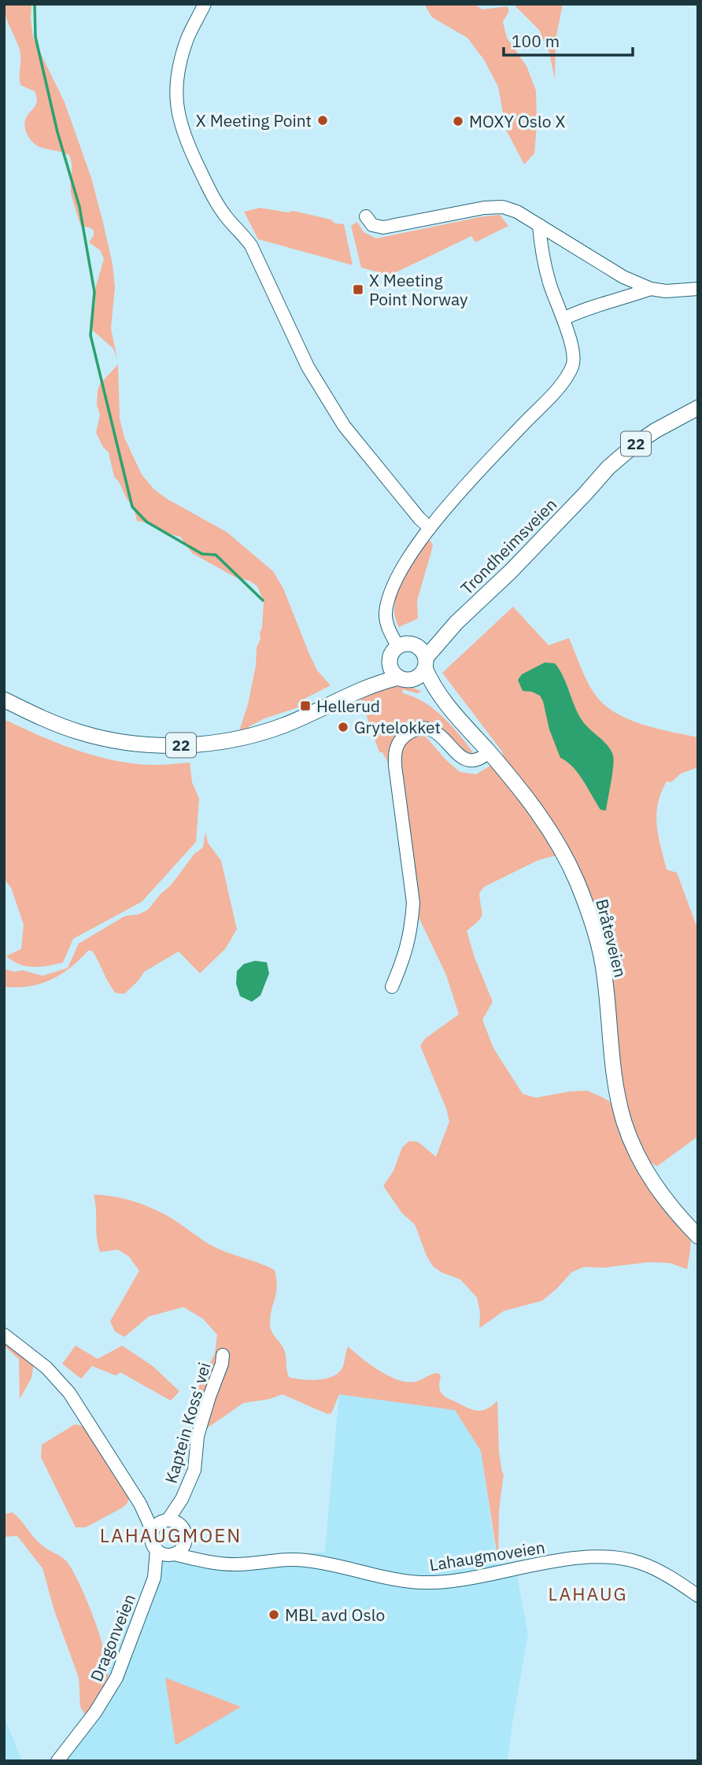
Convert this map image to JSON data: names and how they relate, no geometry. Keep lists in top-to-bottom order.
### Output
{
  "streets": {
    "main road": ["22", "Trondheimsveien", "Bråteveien"],
    "street": ["Kaptein Koss' vei", "Lahaugmoveien", "Dragonveien"]
  },
  "crossings": [
    ["22", "Trondheimsveien"],
    ["22", "Bråteveien"],
    ["Trondheimsveien", "Bråteveien"],
    ["Kaptein Koss' vei", "Lahaugmoveien"],
    ["Kaptein Koss' vei", "Dragonveien"],
    ["Lahaugmoveien", "Dragonveien"]
  ],
  "districts": ["LAHAUGMOEN", "LAHAUG"],
  "places": {
    "other": [
      "X Meeting Point",
      "MOXY Oslo X",
      "Grytelokket",
      "MBL avd Oslo"
    ],
    "transit": ["X Meeting Point Norway", "Hellerud"]
  },
  "scale_bar": "100 m"
}
